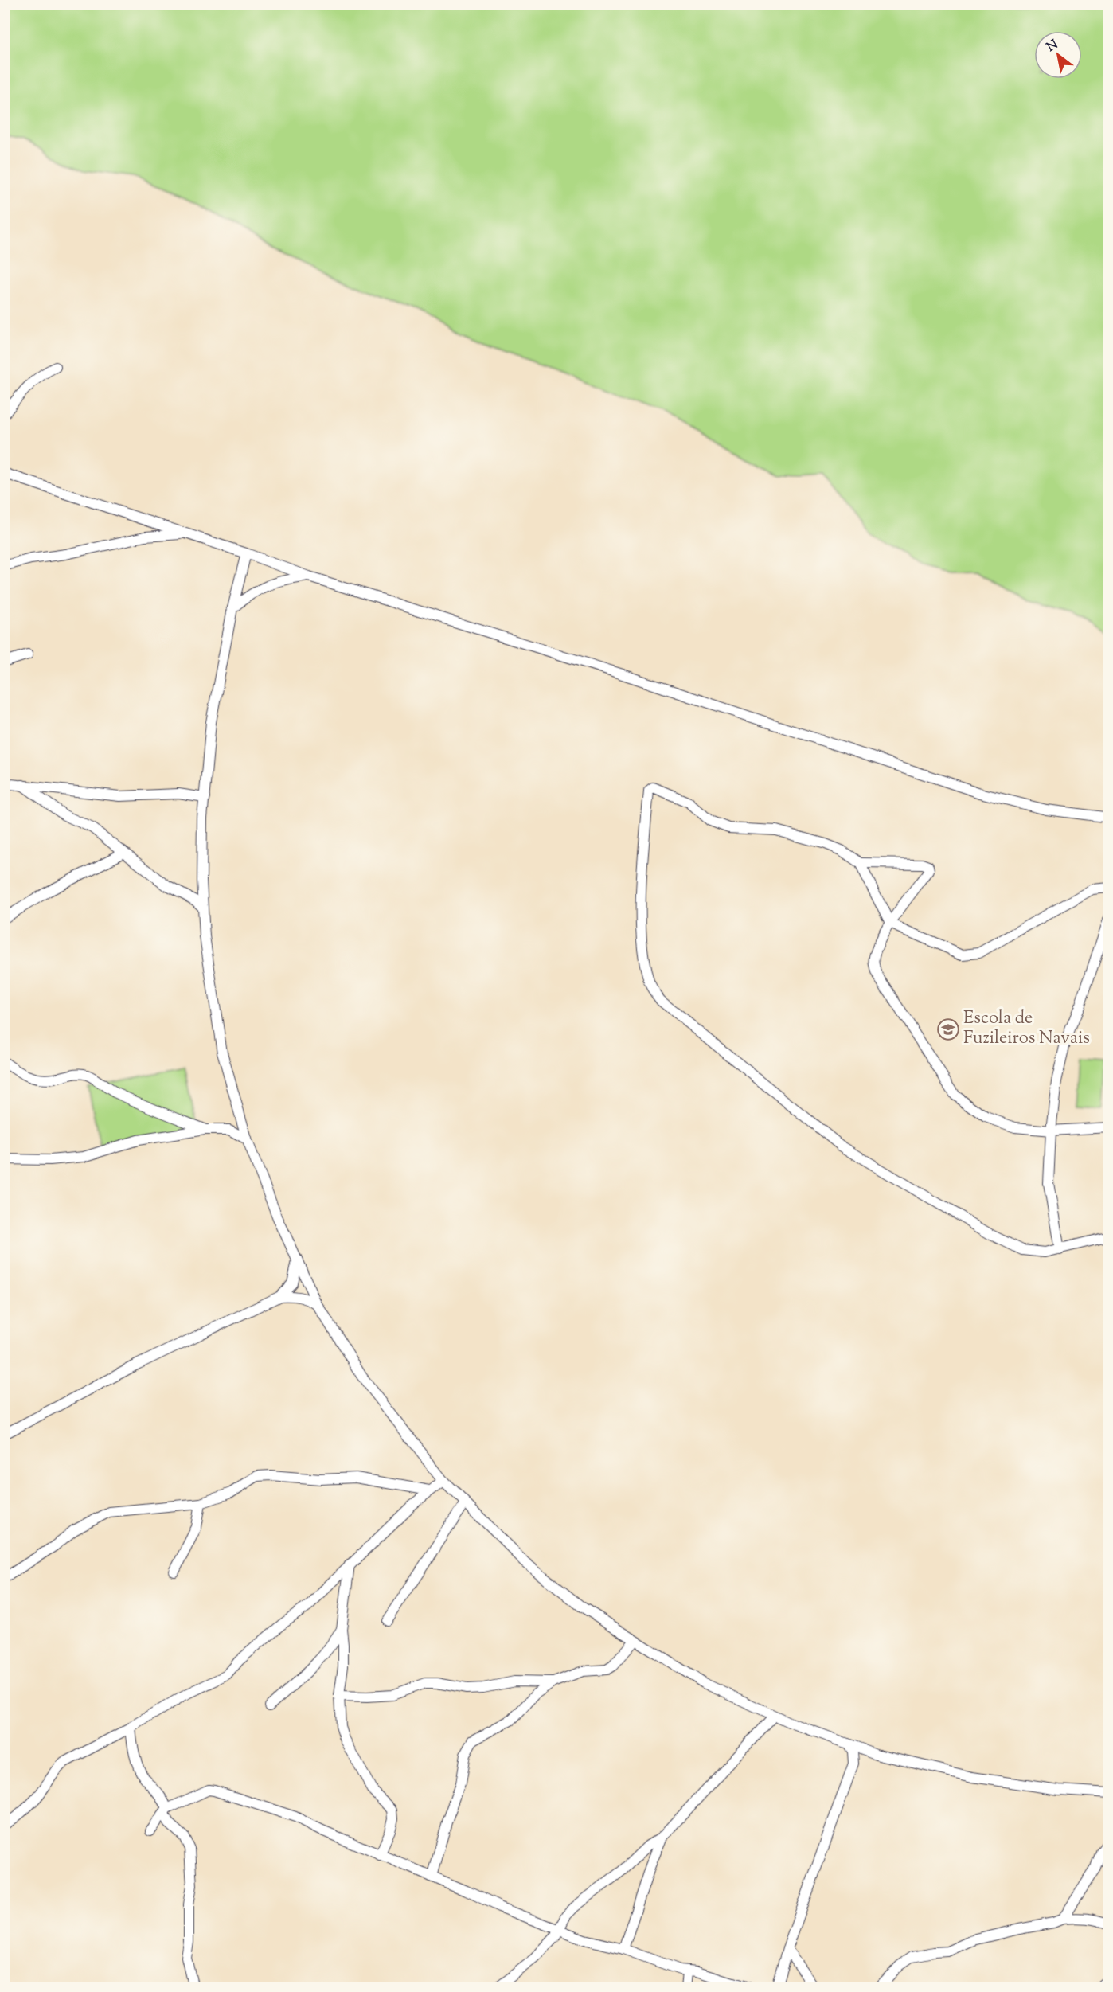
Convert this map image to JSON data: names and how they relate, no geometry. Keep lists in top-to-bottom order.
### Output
{
  "places": {
    "school or university": ["Escola de Fuzileiros Navais"]
  },
  "north": "top left"
}
